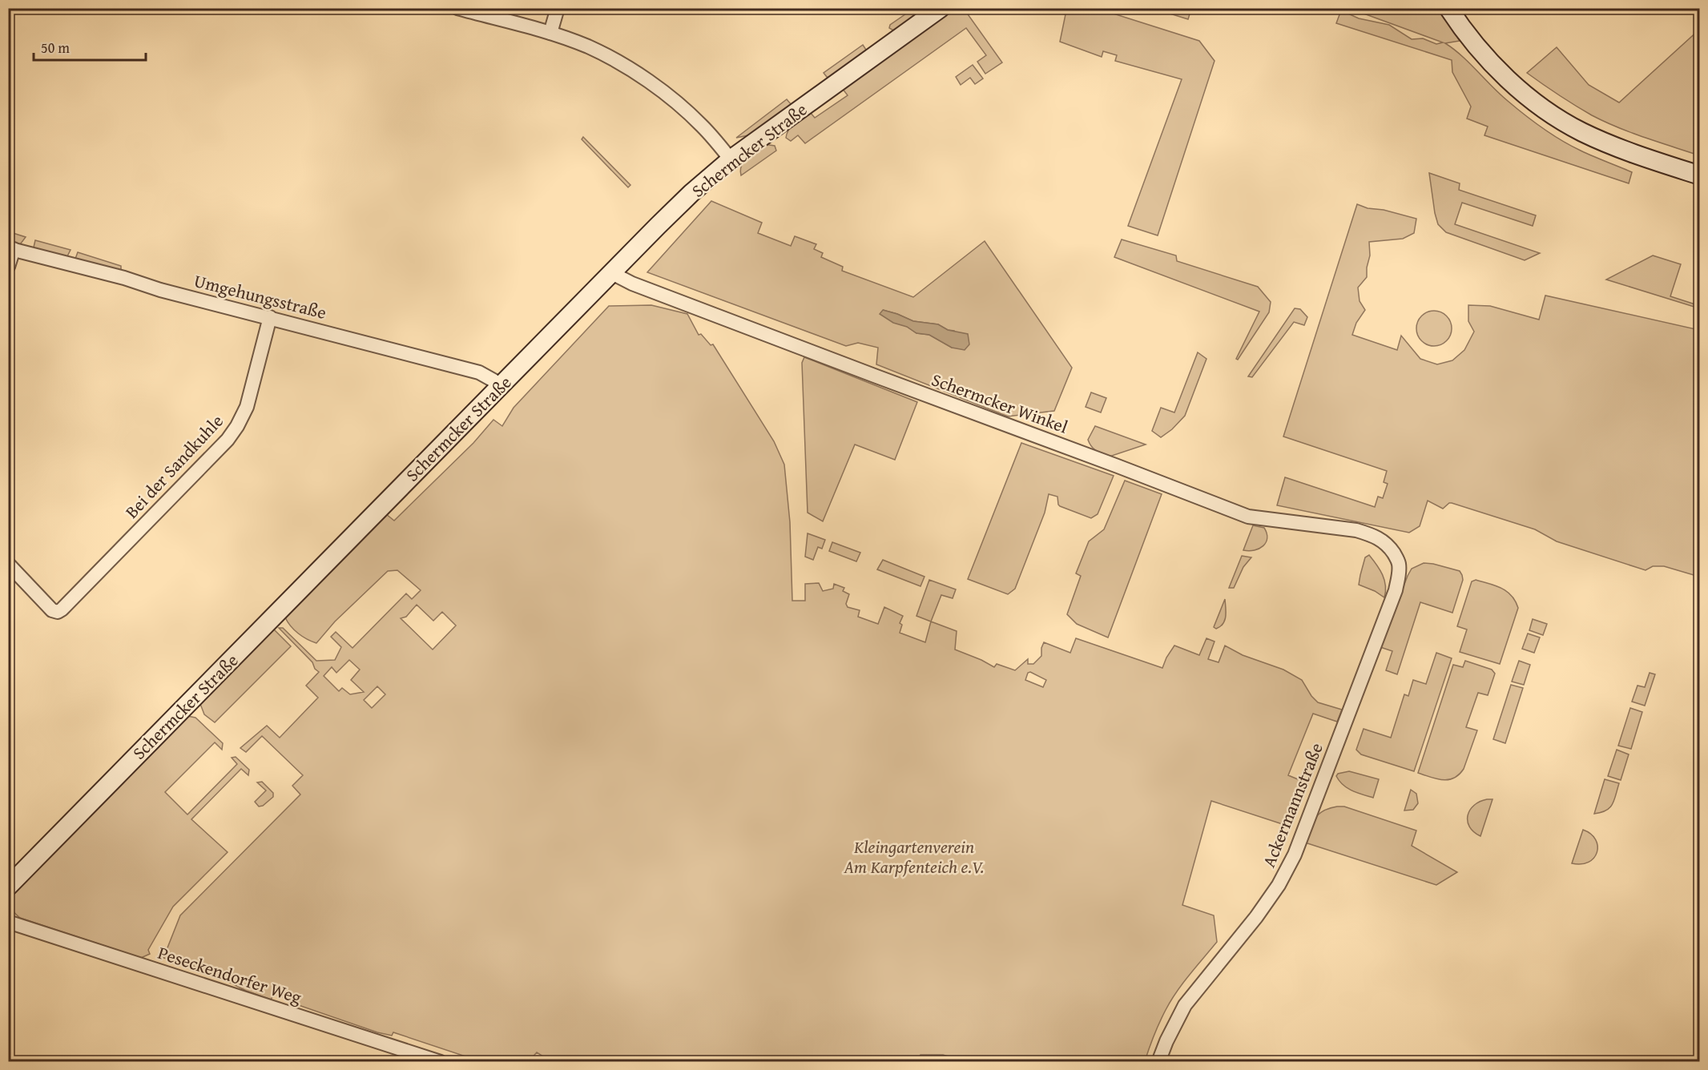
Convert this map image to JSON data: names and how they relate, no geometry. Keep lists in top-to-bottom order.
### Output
{
  "streets": {
    "main road": ["Schermcker Straße"],
    "street": [
      "Umgehungsstraße",
      "Schermcker Winkel",
      "Bei der Sandkuhle",
      "Ackermannstraße",
      "Peseckendorfer Weg"
    ]
  },
  "crossings": [
    ["Schermcker Straße", "Umgehungsstraße"],
    ["Schermcker Straße", "Schermcker Winkel"],
    ["Umgehungsstraße", "Bei der Sandkuhle"],
    ["Schermcker Winkel", "Ackermannstraße"]
  ],
  "parks": ["Kleingartenverein Am Karpfenteich e.V."],
  "scale_bar": "50 m"
}
